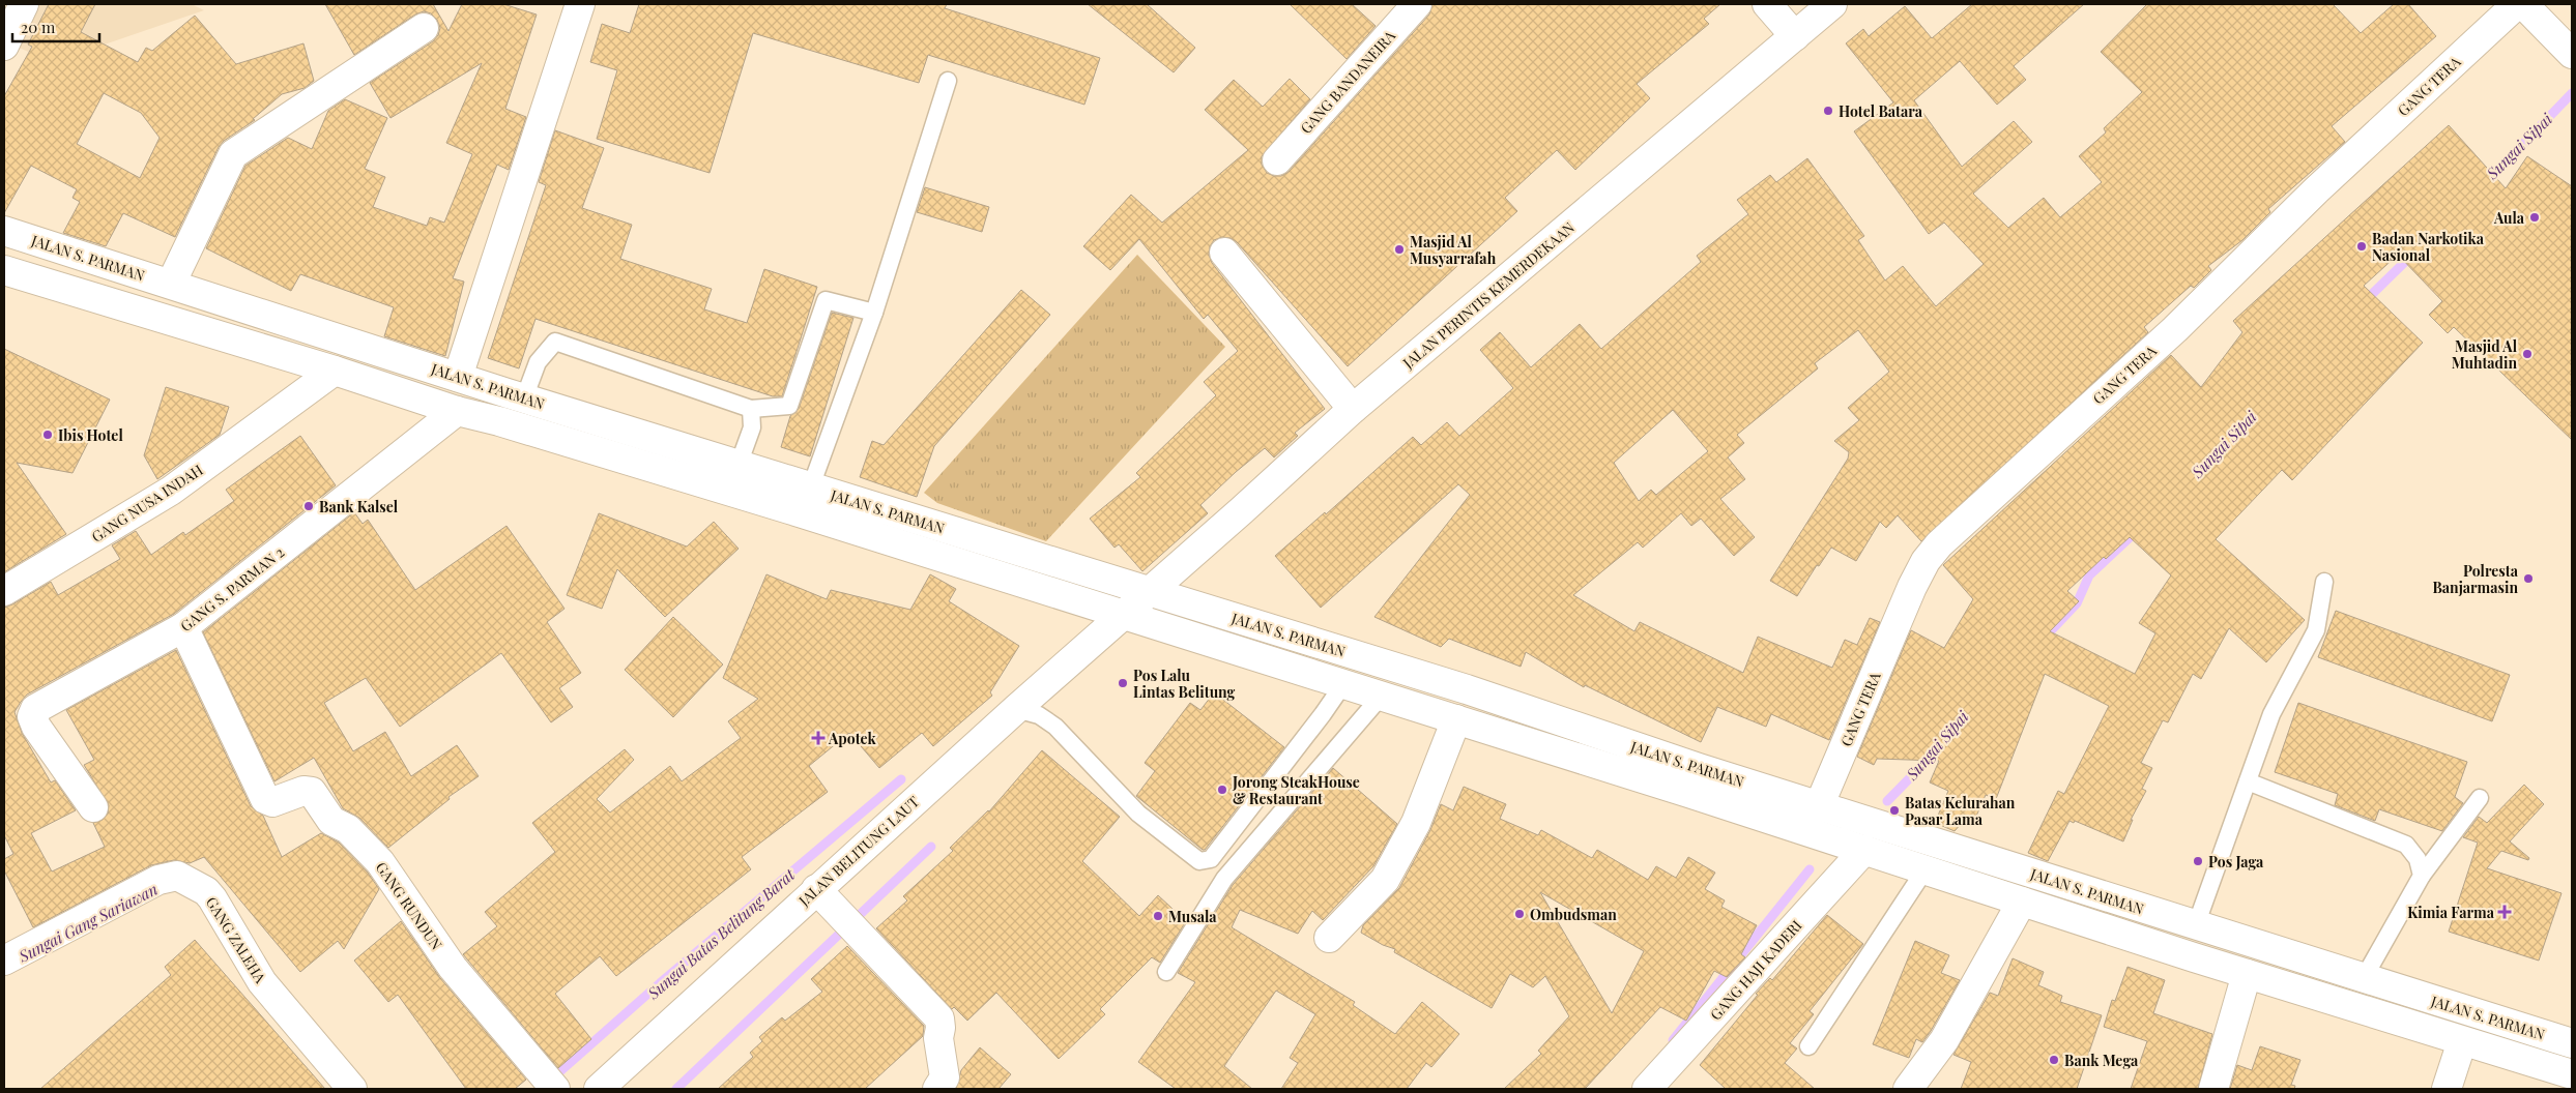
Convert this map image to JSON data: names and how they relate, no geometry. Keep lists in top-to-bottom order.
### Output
{
  "streets": {
    "main road": [
      "GANG BANDANEIRA",
      "GANG TERA",
      "JALAN S. PARMAN",
      "JALAN PERINTIS KEMERDEKAAN",
      "GANG NUSA INDAH",
      "GANG S. PARMAN 2",
      "JALAN BELITUNG LAUT",
      "GANG RUNDUN",
      "GANG ZALEHA",
      "GANG HAJI KADERI"
    ]
  },
  "crossings": [
    ["GANG TERA", "JALAN S. PARMAN"],
    ["JALAN S. PARMAN", "JALAN PERINTIS KEMERDEKAAN"],
    ["JALAN S. PARMAN", "GANG NUSA INDAH"],
    ["JALAN S. PARMAN", "GANG S. PARMAN 2"],
    ["JALAN S. PARMAN", "JALAN BELITUNG LAUT"],
    ["JALAN S. PARMAN", "GANG HAJI KADERI"],
    ["JALAN PERINTIS KEMERDEKAAN", "JALAN BELITUNG LAUT"],
    ["GANG S. PARMAN 2", "GANG RUNDUN"]
  ],
  "water": ["Sungai Sipai", "Sungai Gang Sariawan", "Sungai Batas Belitung Barat"],
  "places": {
    "other": [
      "Hotel Batara",
      "Aula",
      "Badan Narkotika Nasional",
      "Masjid Al Musyarrafah",
      "Masjid Al Muhtadin",
      "Ibis Hotel",
      "Bank Kalsel",
      "Polresta Banjarmasin",
      "Pos Lalu Lintas Belitung",
      "Jorong SteakHouse & Restaurant",
      "Batas Kelurahan Pasar Lama",
      "Pos Jaga",
      "Ombudsman",
      "Musala",
      "Bank Mega"
    ],
    "health": ["Apotek", "Kimia Farma"]
  },
  "scale_bar": "20 m"
}
